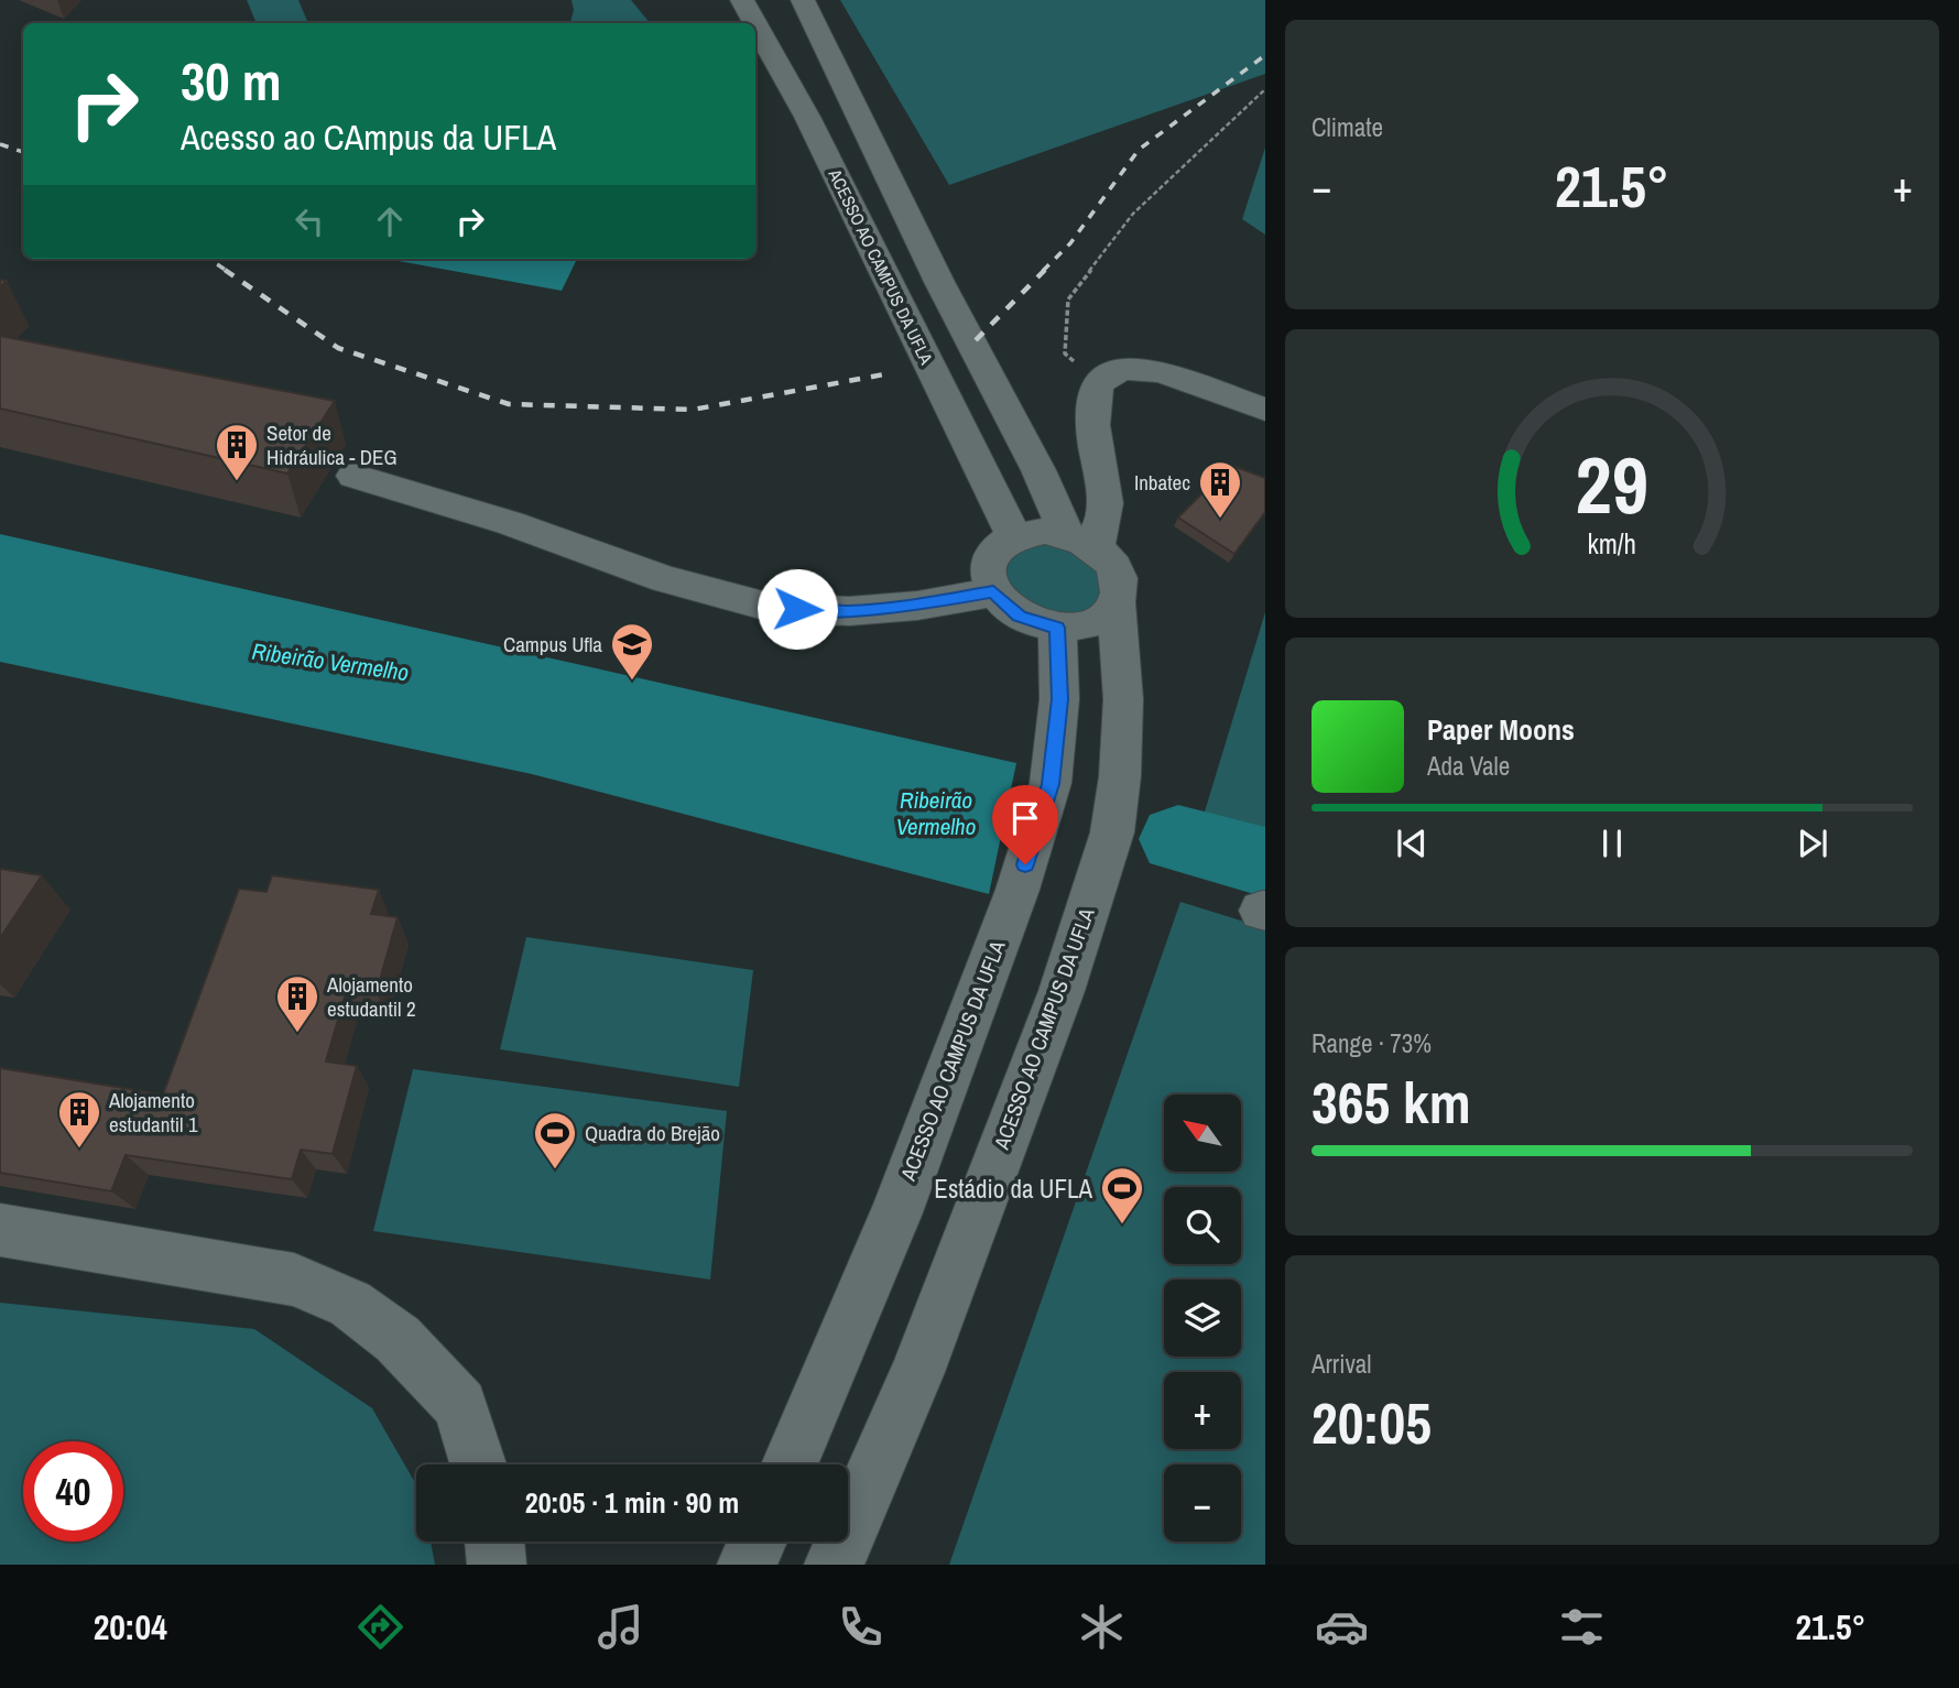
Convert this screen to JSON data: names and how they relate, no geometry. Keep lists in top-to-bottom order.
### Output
{
  "streets": {
    "street": ["ACESSO AO CAMPUS DA UFLA"]
  },
  "water": ["Ribeirão Vermelho"],
  "places": {
    "building": [
      "Setor de Hidráulica - DEG",
      "Inbatec",
      "Alojamento estudantil 2",
      "Alojamento estudantil 1"
    ],
    "school or university": ["Campus Ufla"],
    "sports": ["Quadra do Brejão", "Estádio da UFLA"]
  },
  "north": "top left",
  "page": {
    "tile": [
      "Climate",
      ["Range · 73%", "365 km"],
      ["Arrival", "20:05"]
    ],
    "turn": ["30 m", "Acesso ao CAmpus da UFLA"],
    "heat": ["−", "21.5°", "+"],
    "song": ["Paper Moons", "Ada Vale"],
    "map_buttons": ["+", "−"],
    "limit": "40",
    "trip": "20:05 · 1 min · 90 m",
    "tabs": ["20:04", "21.5°"],
    "gauge": ["29", "km/h"]
  }
}
